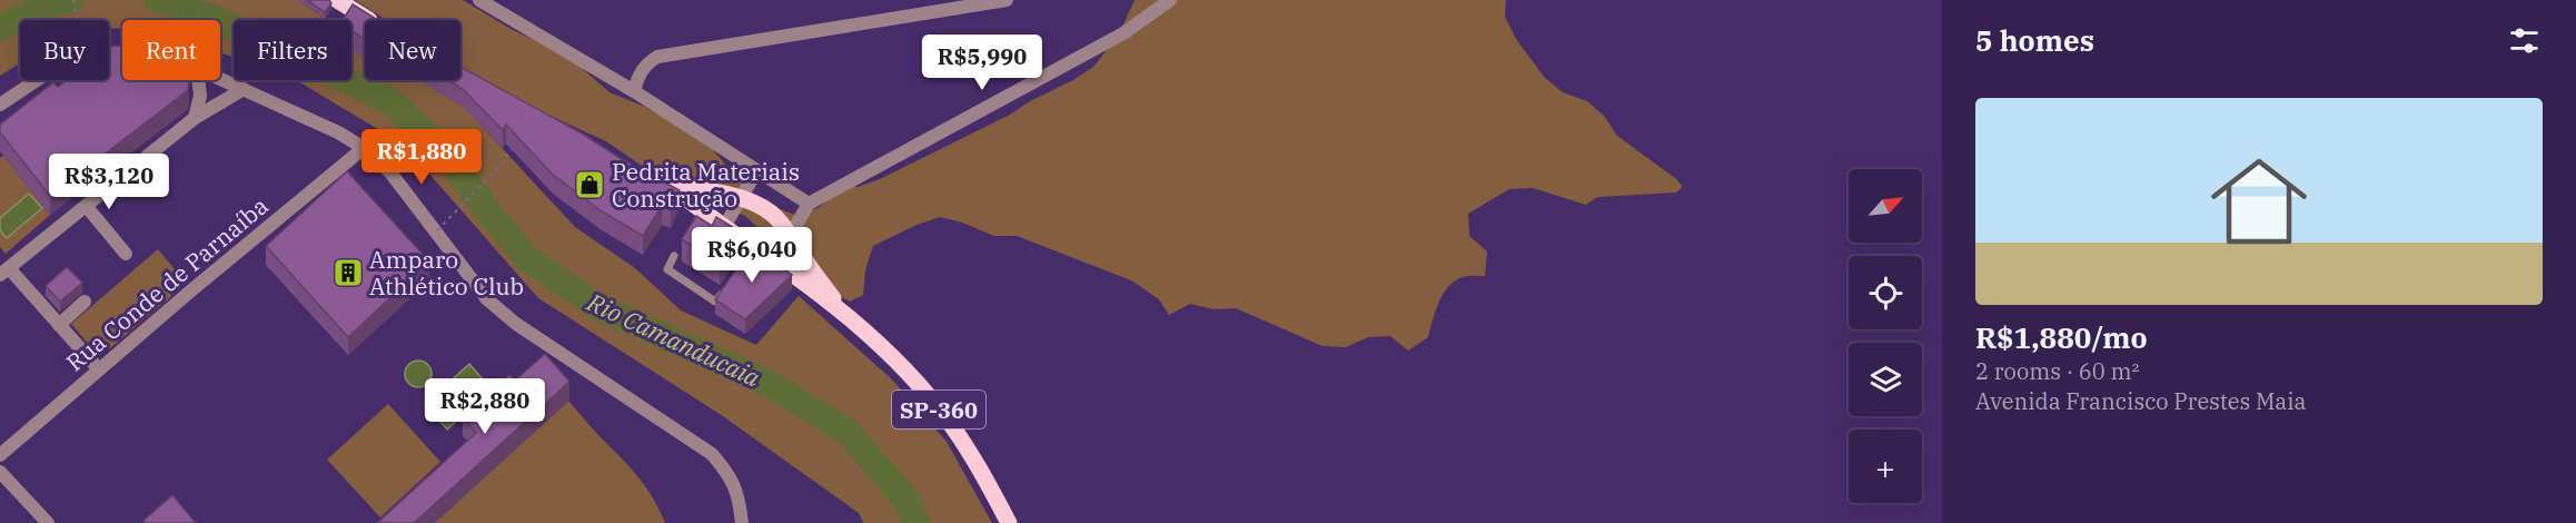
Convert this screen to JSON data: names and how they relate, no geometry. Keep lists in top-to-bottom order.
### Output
{
  "streets": {
    "main road": ["SP-360"],
    "street": ["Rua Conde de Parnaíba"]
  },
  "water": ["Rio Camanducaia"],
  "places": {
    "shop": ["Pedrita Materiais Construção"],
    "building": ["Amparo Athlético Club"]
  },
  "north": "top right",
  "page": {
    "heading": "5 homes",
    "chip": [
      "Buy",
      "Rent",
      "Filters",
      "New"
    ],
    "price": [
      "R$5,990",
      "R$1,880",
      "R$3,120",
      "R$6,040",
      "R$2,880"
    ],
    "list": [
      {
        "name": "R$1,880/mo",
        "note": "2 rooms · 60 m² · Avenida Francisco Prestes Maia"
      }
    ],
    "map_buttons": "+"
  }
}
